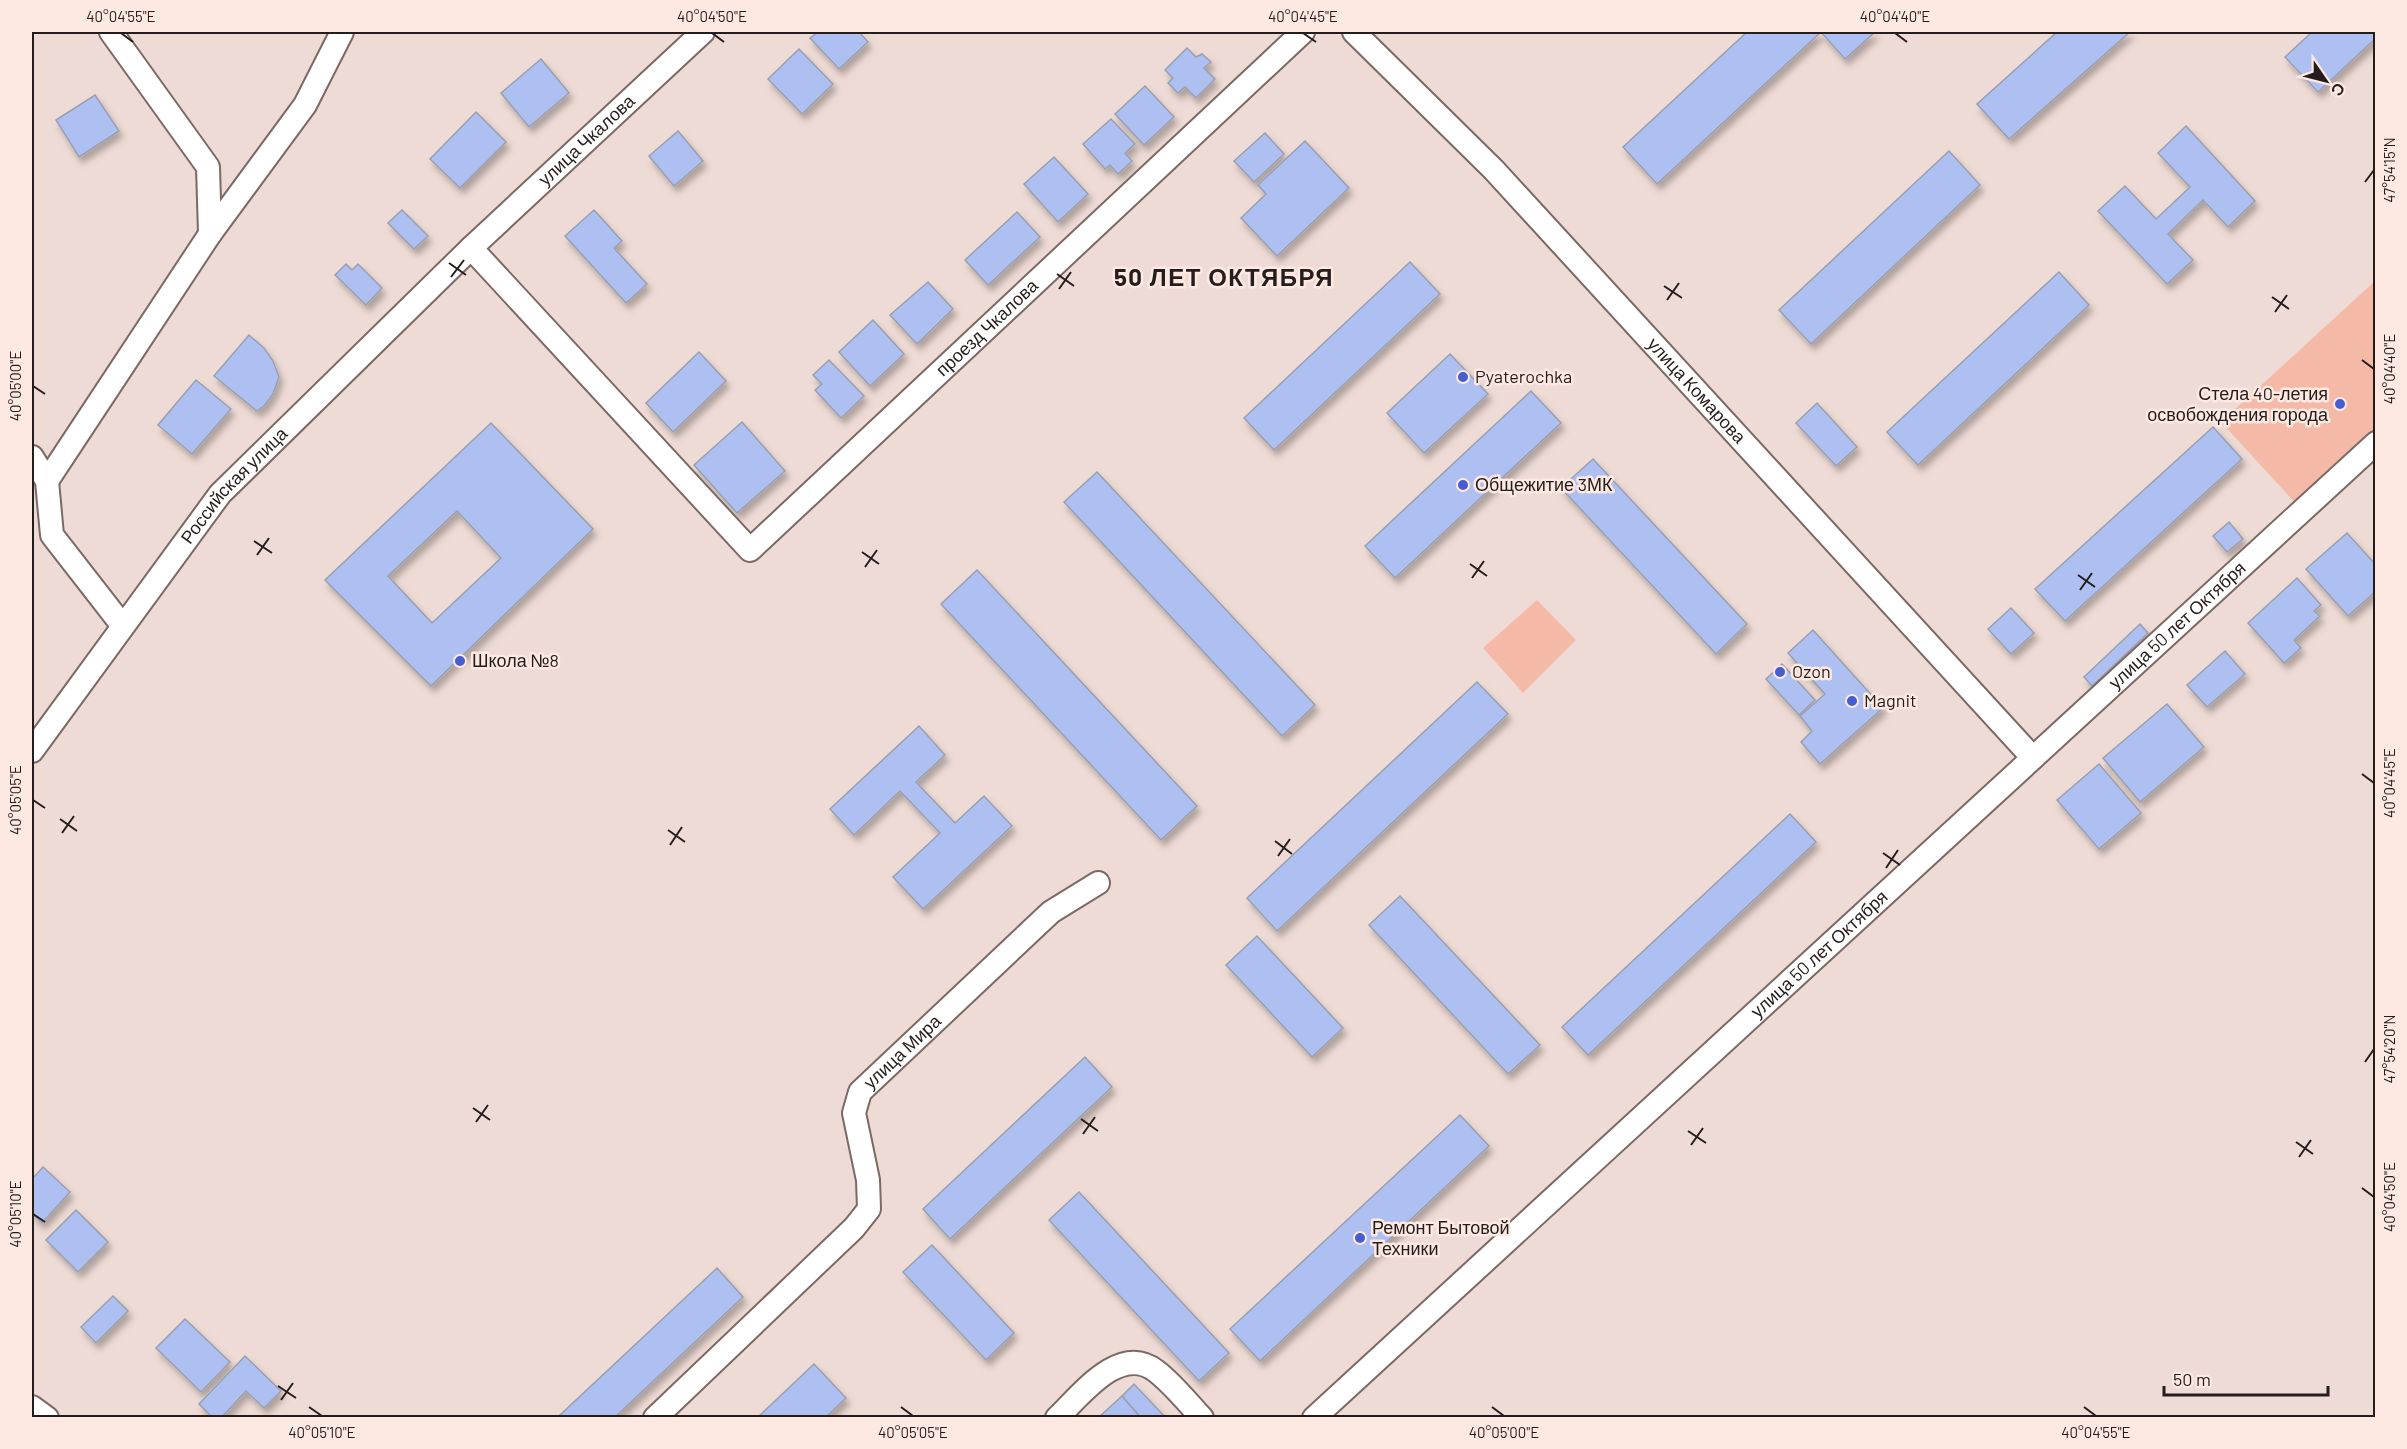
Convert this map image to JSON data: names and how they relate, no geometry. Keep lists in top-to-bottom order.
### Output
{
  "streets": {
    "street": [
      "улица Чкалова",
      "проезд Чкалова",
      "улица Комарова",
      "Российская улица",
      "улица 50 лет Октября",
      "улица Мира"
    ]
  },
  "crossings": [
    ["улица Чкалова", "проезд Чкалова"],
    ["улица Чкалова", "Российская улица"],
    ["проезд Чкалова", "Российская улица"],
    ["улица Комарова", "улица 50 лет Октября"]
  ],
  "districts": ["50 ЛЕТ ОКТЯБРЯ"],
  "places": [
    "Pyaterochka",
    "Стела 40-летия освобождения города",
    "Общежитие 3МК",
    "Школа №8",
    "Ozon",
    "Magnit",
    "Ремонт Бытовой Техники"
  ],
  "scale_bar": "50 m",
  "north": "bottom right",
  "coordinates": [
    "40°04'55\"E",
    "40°04'50\"E",
    "40°04'45\"E",
    "40°04'40\"E",
    "47°54'15\"N",
    "40°05'00\"E",
    "40°05'05\"E",
    "47°54'20\"N",
    "40°05'10\"E"
  ]
}
